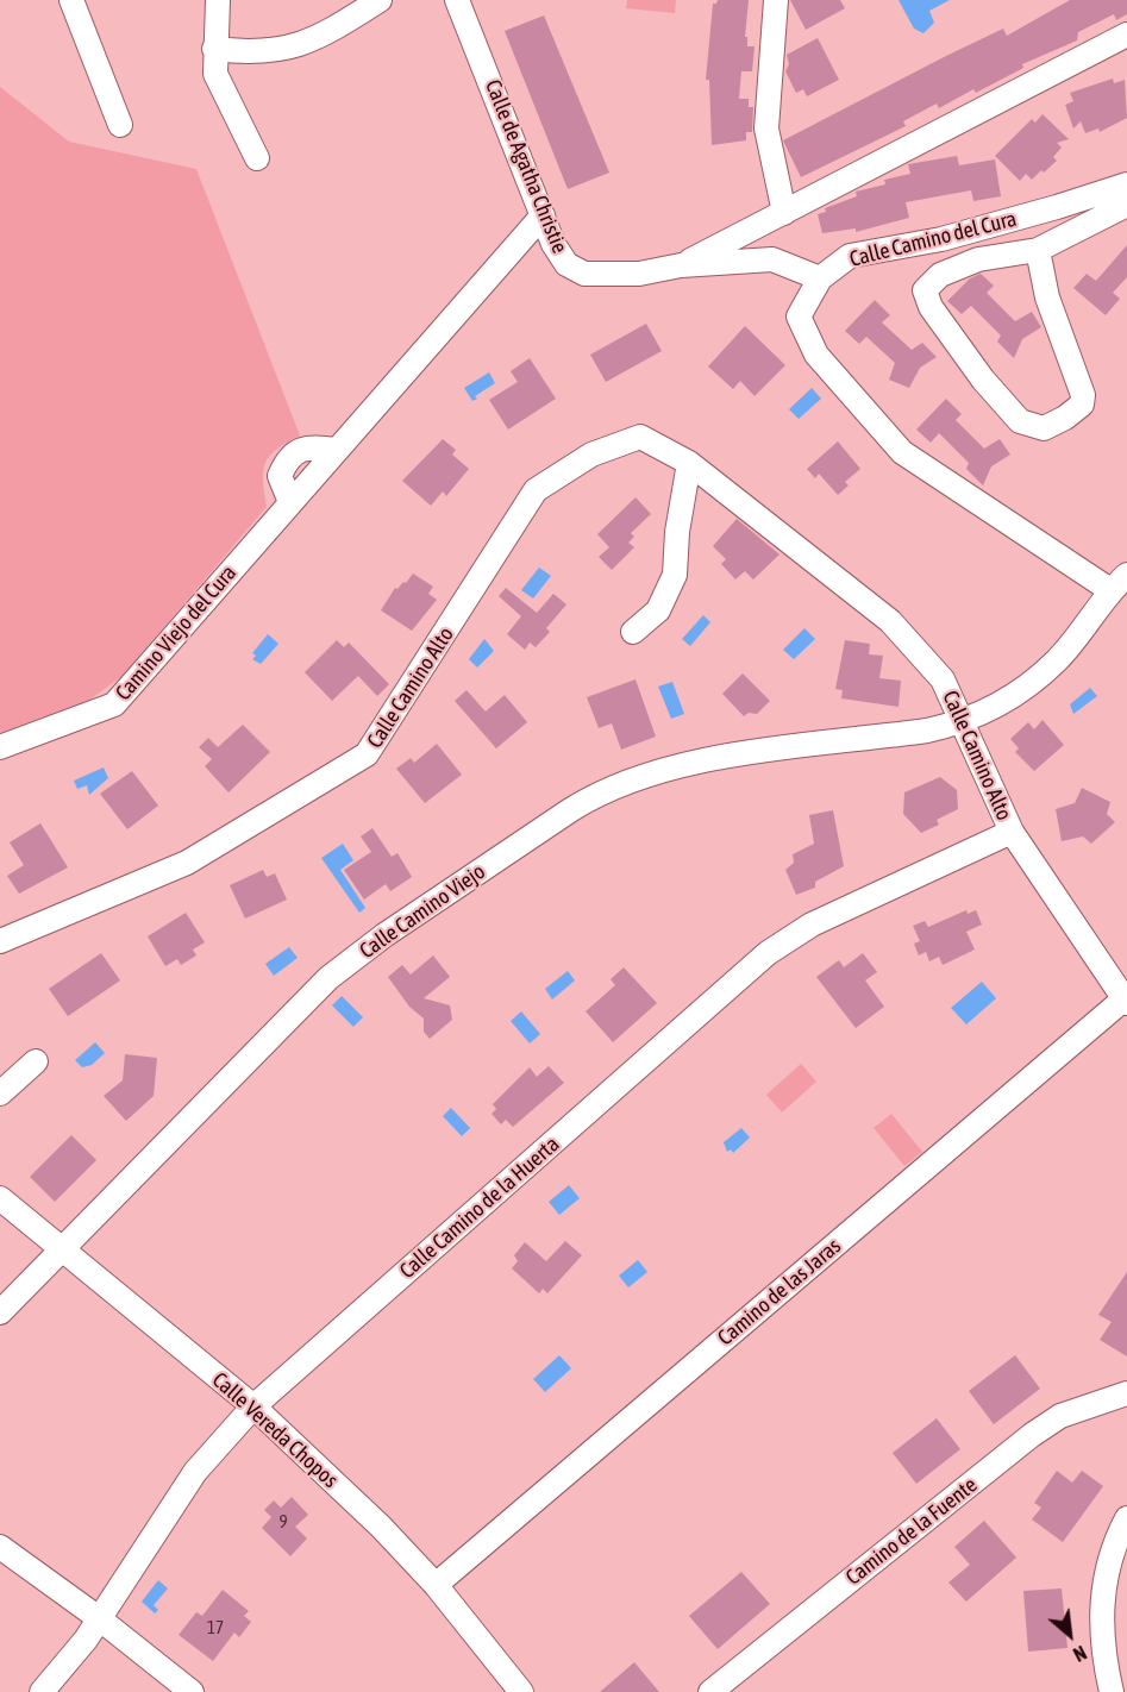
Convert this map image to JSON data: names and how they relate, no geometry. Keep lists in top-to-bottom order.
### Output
{
  "streets": {
    "street": [
      "Calle de Agatha Christie",
      "Calle Camino del Cura",
      "Camino Viejo del Cura",
      "Calle Camino Alto",
      "Calle Camino Viejo",
      "Calle Camino de la Huerta",
      "Camino de las Jaras",
      "Calle Vereda Chopos",
      "Camino de la Fuente"
    ]
  },
  "crossings": [
    ["Calle de Agatha Christie", "Calle Camino del Cura"],
    ["Calle de Agatha Christie", "Camino Viejo del Cura"],
    ["Calle Camino del Cura", "Calle Camino Viejo"],
    ["Calle Camino Alto", "Calle Camino Viejo"],
    ["Calle Camino Alto", "Calle Camino de la Huerta"],
    ["Calle Camino Alto", "Camino de las Jaras"],
    ["Calle Camino Viejo", "Calle Vereda Chopos"],
    ["Calle Camino de la Huerta", "Calle Vereda Chopos"],
    ["Camino de las Jaras", "Calle Vereda Chopos"]
  ],
  "house_numbers": ["9", "17"],
  "north": "bottom right"
}
